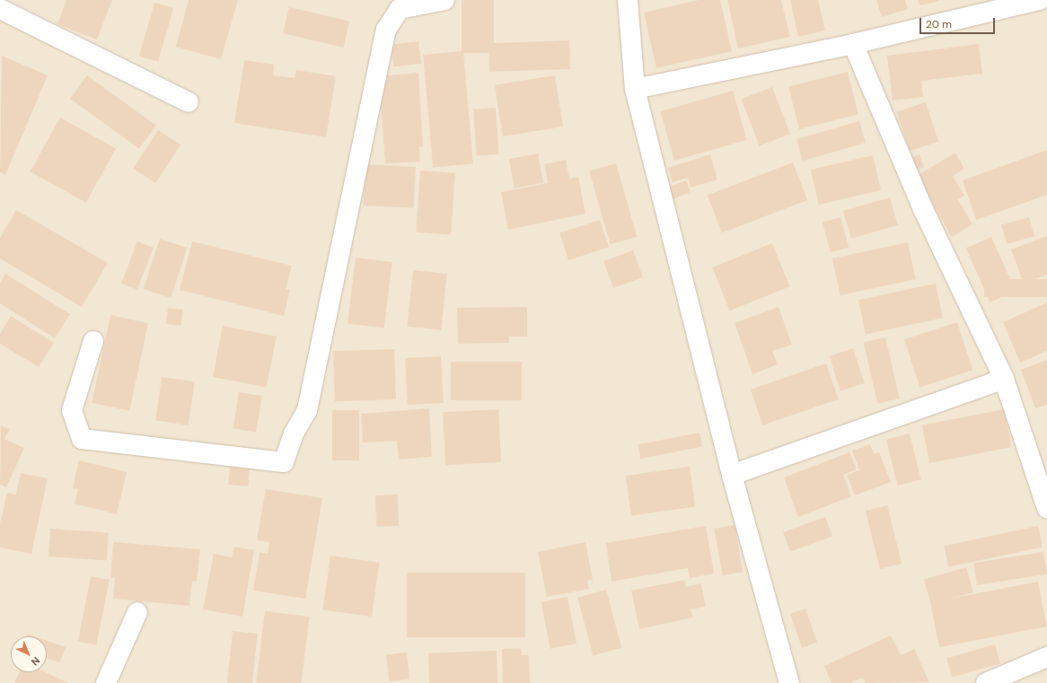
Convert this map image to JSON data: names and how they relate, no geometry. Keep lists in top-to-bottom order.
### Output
{
  "scale_bar": "20 m",
  "north": "bottom right"
}
